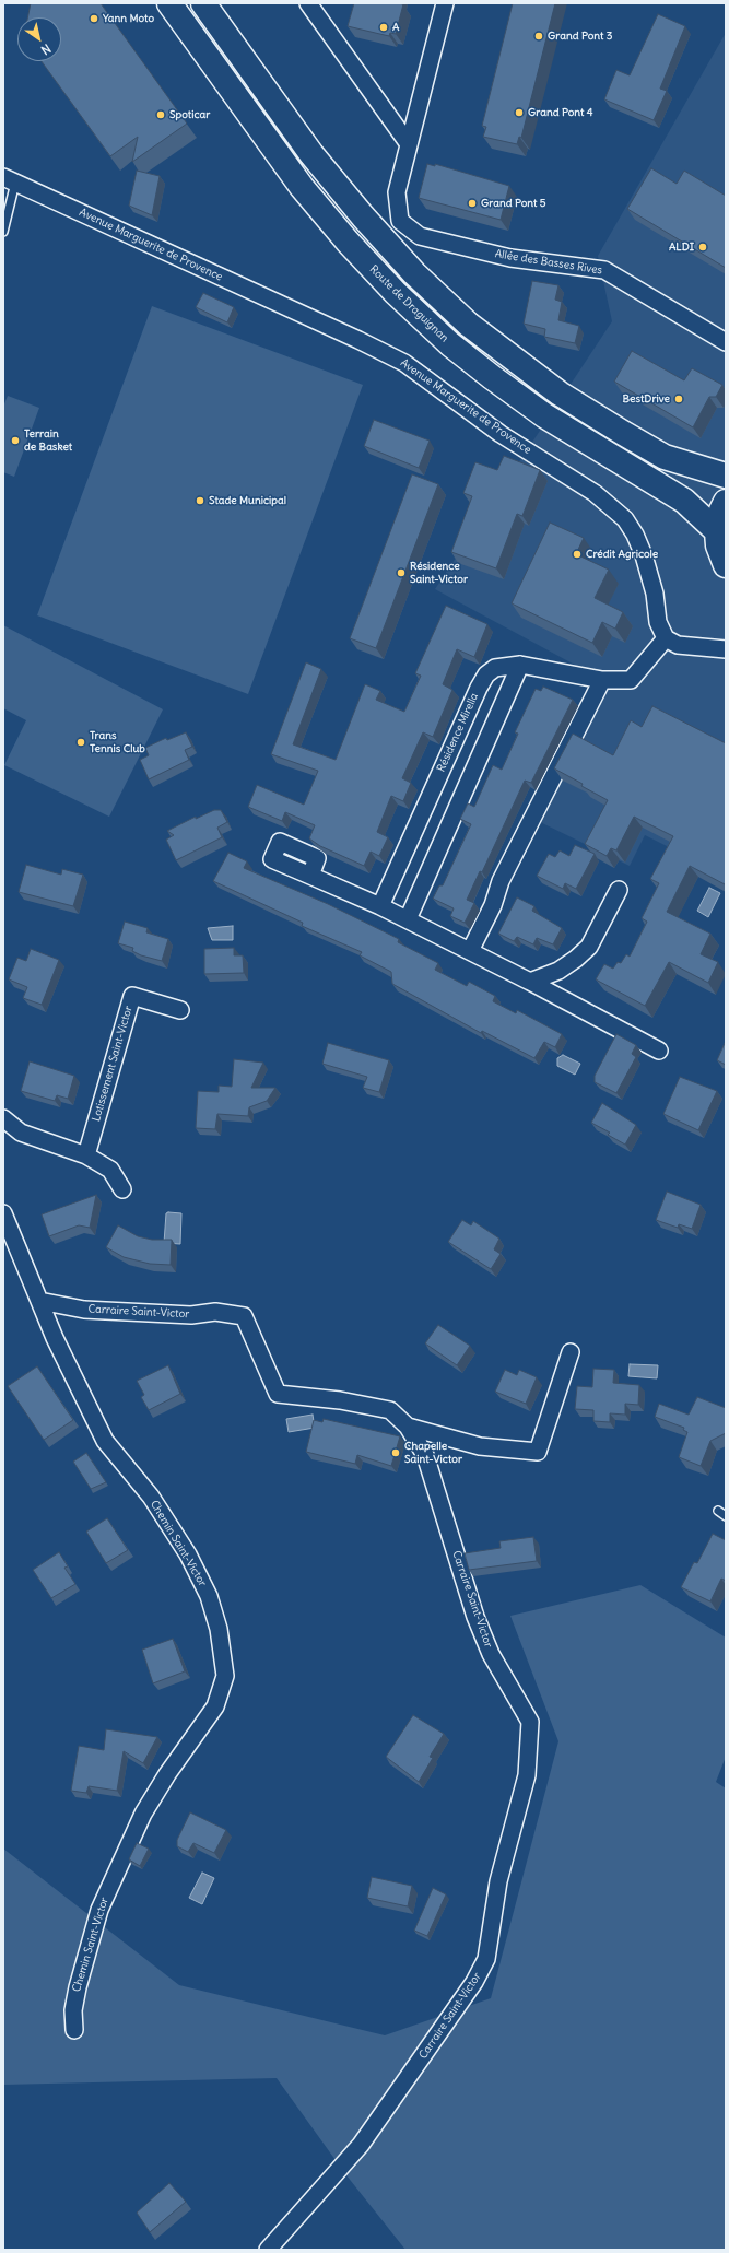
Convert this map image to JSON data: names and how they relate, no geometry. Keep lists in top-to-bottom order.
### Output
{
  "streets": {
    "main road": ["Route de Draguignan"],
    "street": [
      "Avenue Marguerite de Provence",
      "Allée des Basses Rives",
      "Résidence Mirella",
      "Lotissement Saint-Victor",
      "Carraire Saint-Victor",
      "Chemin Saint-Victor"
    ]
  },
  "crossings": [
    ["Avenue Marguerite de Provence", "Résidence Mirella"],
    ["Carraire Saint-Victor", "Chemin Saint-Victor"]
  ],
  "places": [
    "Yann Moto",
    "A",
    "Grand Pont 3",
    "Grand Pont 4",
    "Spoticar",
    "Grand Pont 5",
    "ALDI",
    "BestDrive",
    "Terrain de Basket",
    "Stade Municipal",
    "Crédit Agricole",
    "Résidence Saint-Victor",
    "Trans Tennis Club",
    "Chapelle Saint-Victor"
  ],
  "north": "bottom right"
}
